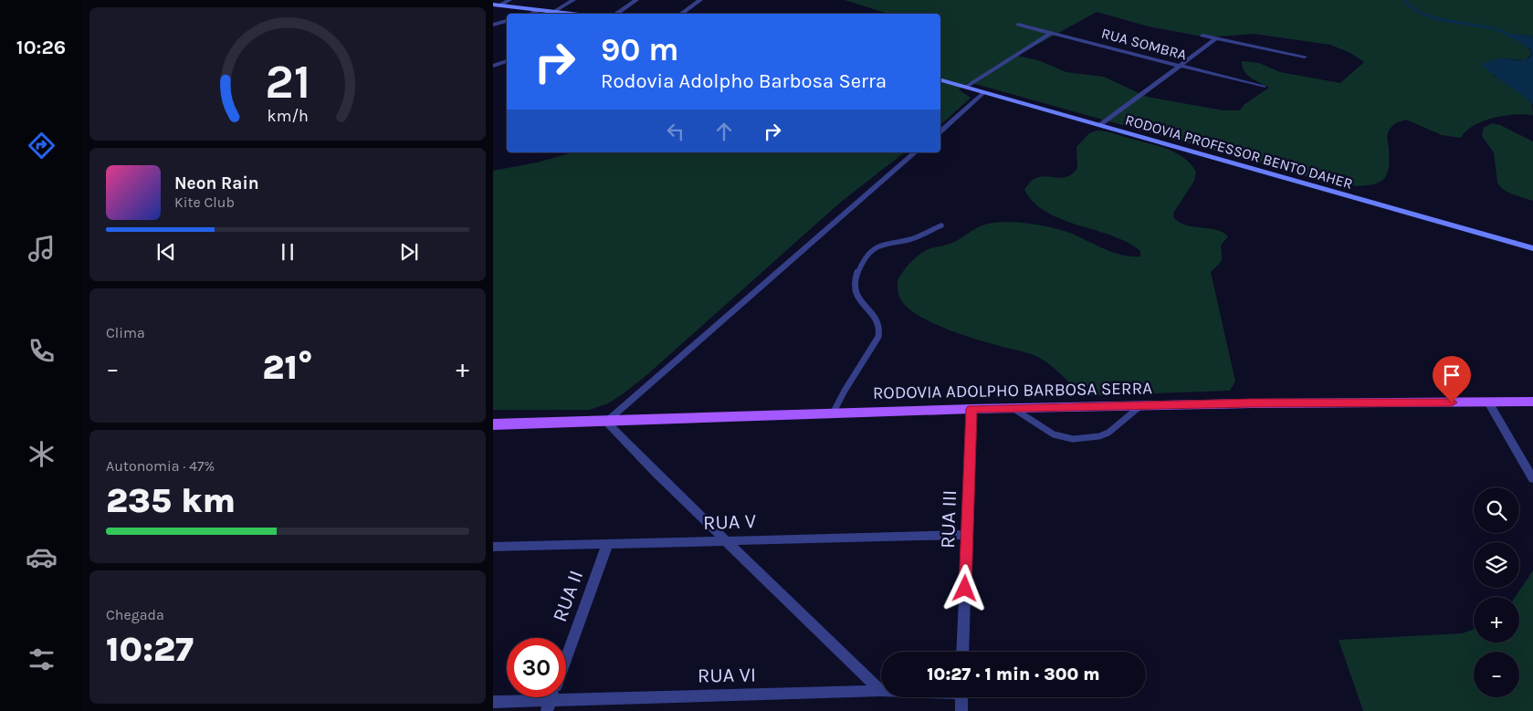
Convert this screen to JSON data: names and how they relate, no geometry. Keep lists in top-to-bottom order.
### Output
{
  "streets": {
    "main road": ["RODOVIA ADOLPHO BARBOSA SERRA"],
    "street": [
      "RUA SOMBRA",
      "RODOVIA PROFESSOR BENTO DAHER",
      "RUA III",
      "RUA V",
      "RUA II",
      "RUA VI"
    ]
  },
  "crossings": [
    ["RODOVIA ADOLPHO BARBOSA SERRA", "RUA III"],
    ["RUA III", "RUA V"],
    ["RUA V", "RUA II"]
  ],
  "page": {
    "tabs": "10:26",
    "turn": ["90 m", "Rodovia Adolpho Barbosa Serra"],
    "song": ["Neon Rain", "Kite Club"],
    "tile": [
      "Clima",
      ["Autonomia · 47%", "235 km"],
      ["Chegada", "10:27"]
    ],
    "heat": ["−", "21°", "+"],
    "map_buttons": ["+", "−"],
    "limit": "30",
    "trip": "10:27 · 1 min · 300 m",
    "gauge": ["21", "km/h"]
  }
}
